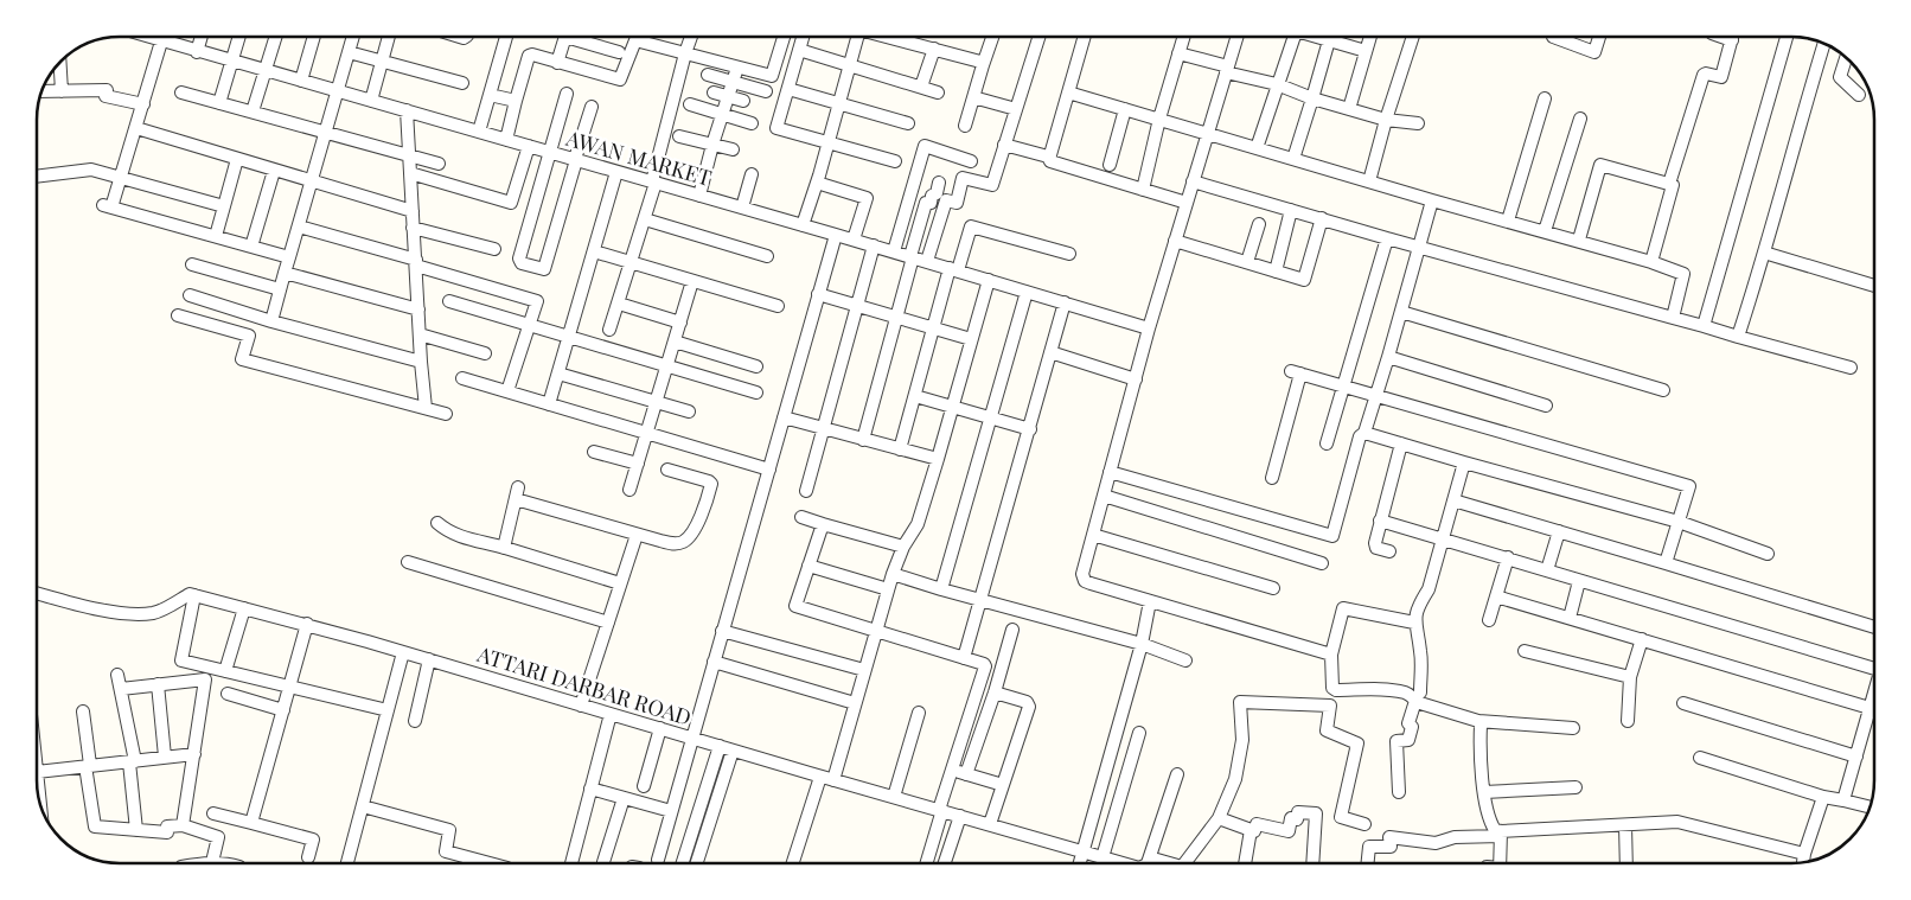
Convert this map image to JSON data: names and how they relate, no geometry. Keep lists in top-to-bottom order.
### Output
{
  "streets": {
    "street": ["AWAN MARKET", "ATTARI DARBAR ROAD"]
  }
}
